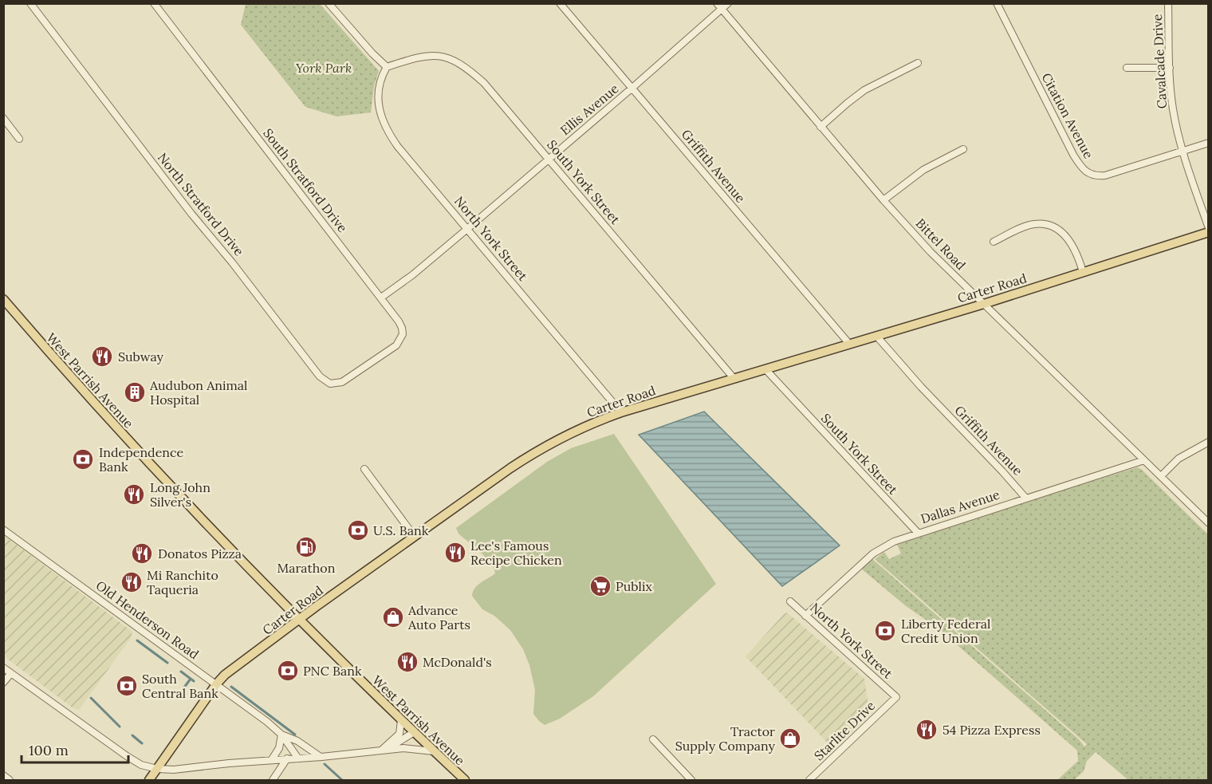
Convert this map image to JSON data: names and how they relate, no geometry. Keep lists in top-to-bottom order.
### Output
{
  "streets": {
    "main road": ["Carter Road", "West Parrish Avenue"],
    "street": [
      "Cavalcade Drive",
      "Ellis Avenue",
      "Citation Avenue",
      "Griffith Avenue",
      "South Stratford Drive",
      "South York Street",
      "North Stratford Drive",
      "North York Street",
      "Bittel Road",
      "Dallas Avenue",
      "Old Henderson Road",
      "Starlite Drive"
    ]
  },
  "crossings": [
    ["Cavalcade Drive", "Citation Avenue"],
    ["Ellis Avenue", "Griffith Avenue"],
    ["Ellis Avenue", "South Stratford Drive"],
    ["Ellis Avenue", "South York Street"],
    ["Ellis Avenue", "North York Street"],
    ["Ellis Avenue", "Bittel Road"],
    ["Griffith Avenue", "Carter Road"],
    ["Griffith Avenue", "Dallas Avenue"],
    ["South Stratford Drive", "North Stratford Drive"],
    ["South York Street", "North York Street"],
    ["South York Street", "Carter Road"],
    ["South York Street", "Dallas Avenue"],
    ["North York Street", "Carter Road"],
    ["North York Street", "Dallas Avenue"],
    ["North York Street", "Starlite Drive"],
    ["Bittel Road", "Carter Road"],
    ["Bittel Road", "Dallas Avenue"],
    ["Carter Road", "West Parrish Avenue"],
    ["Carter Road", "Old Henderson Road"]
  ],
  "parks": ["York Park"],
  "places": {
    "restaurant": [
      "Subway",
      "Long John Silver's",
      "Lee's Famous Recipe Chicken",
      "Donatos Pizza",
      "Mi Ranchito Taqueria",
      "McDonald's",
      "54 Pizza Express"
    ],
    "building": ["Audubon Animal Hospital"],
    "bank": [
      "Independence Bank",
      "U.S. Bank",
      "Liberty Federal Credit Union",
      "PNC Bank",
      "South Central Bank"
    ],
    "fuel station": ["Marathon"],
    "supermarket": ["Publix"],
    "shop": ["Advance Auto Parts", "Tractor Supply Company"]
  },
  "scale_bar": "100 m"
}
